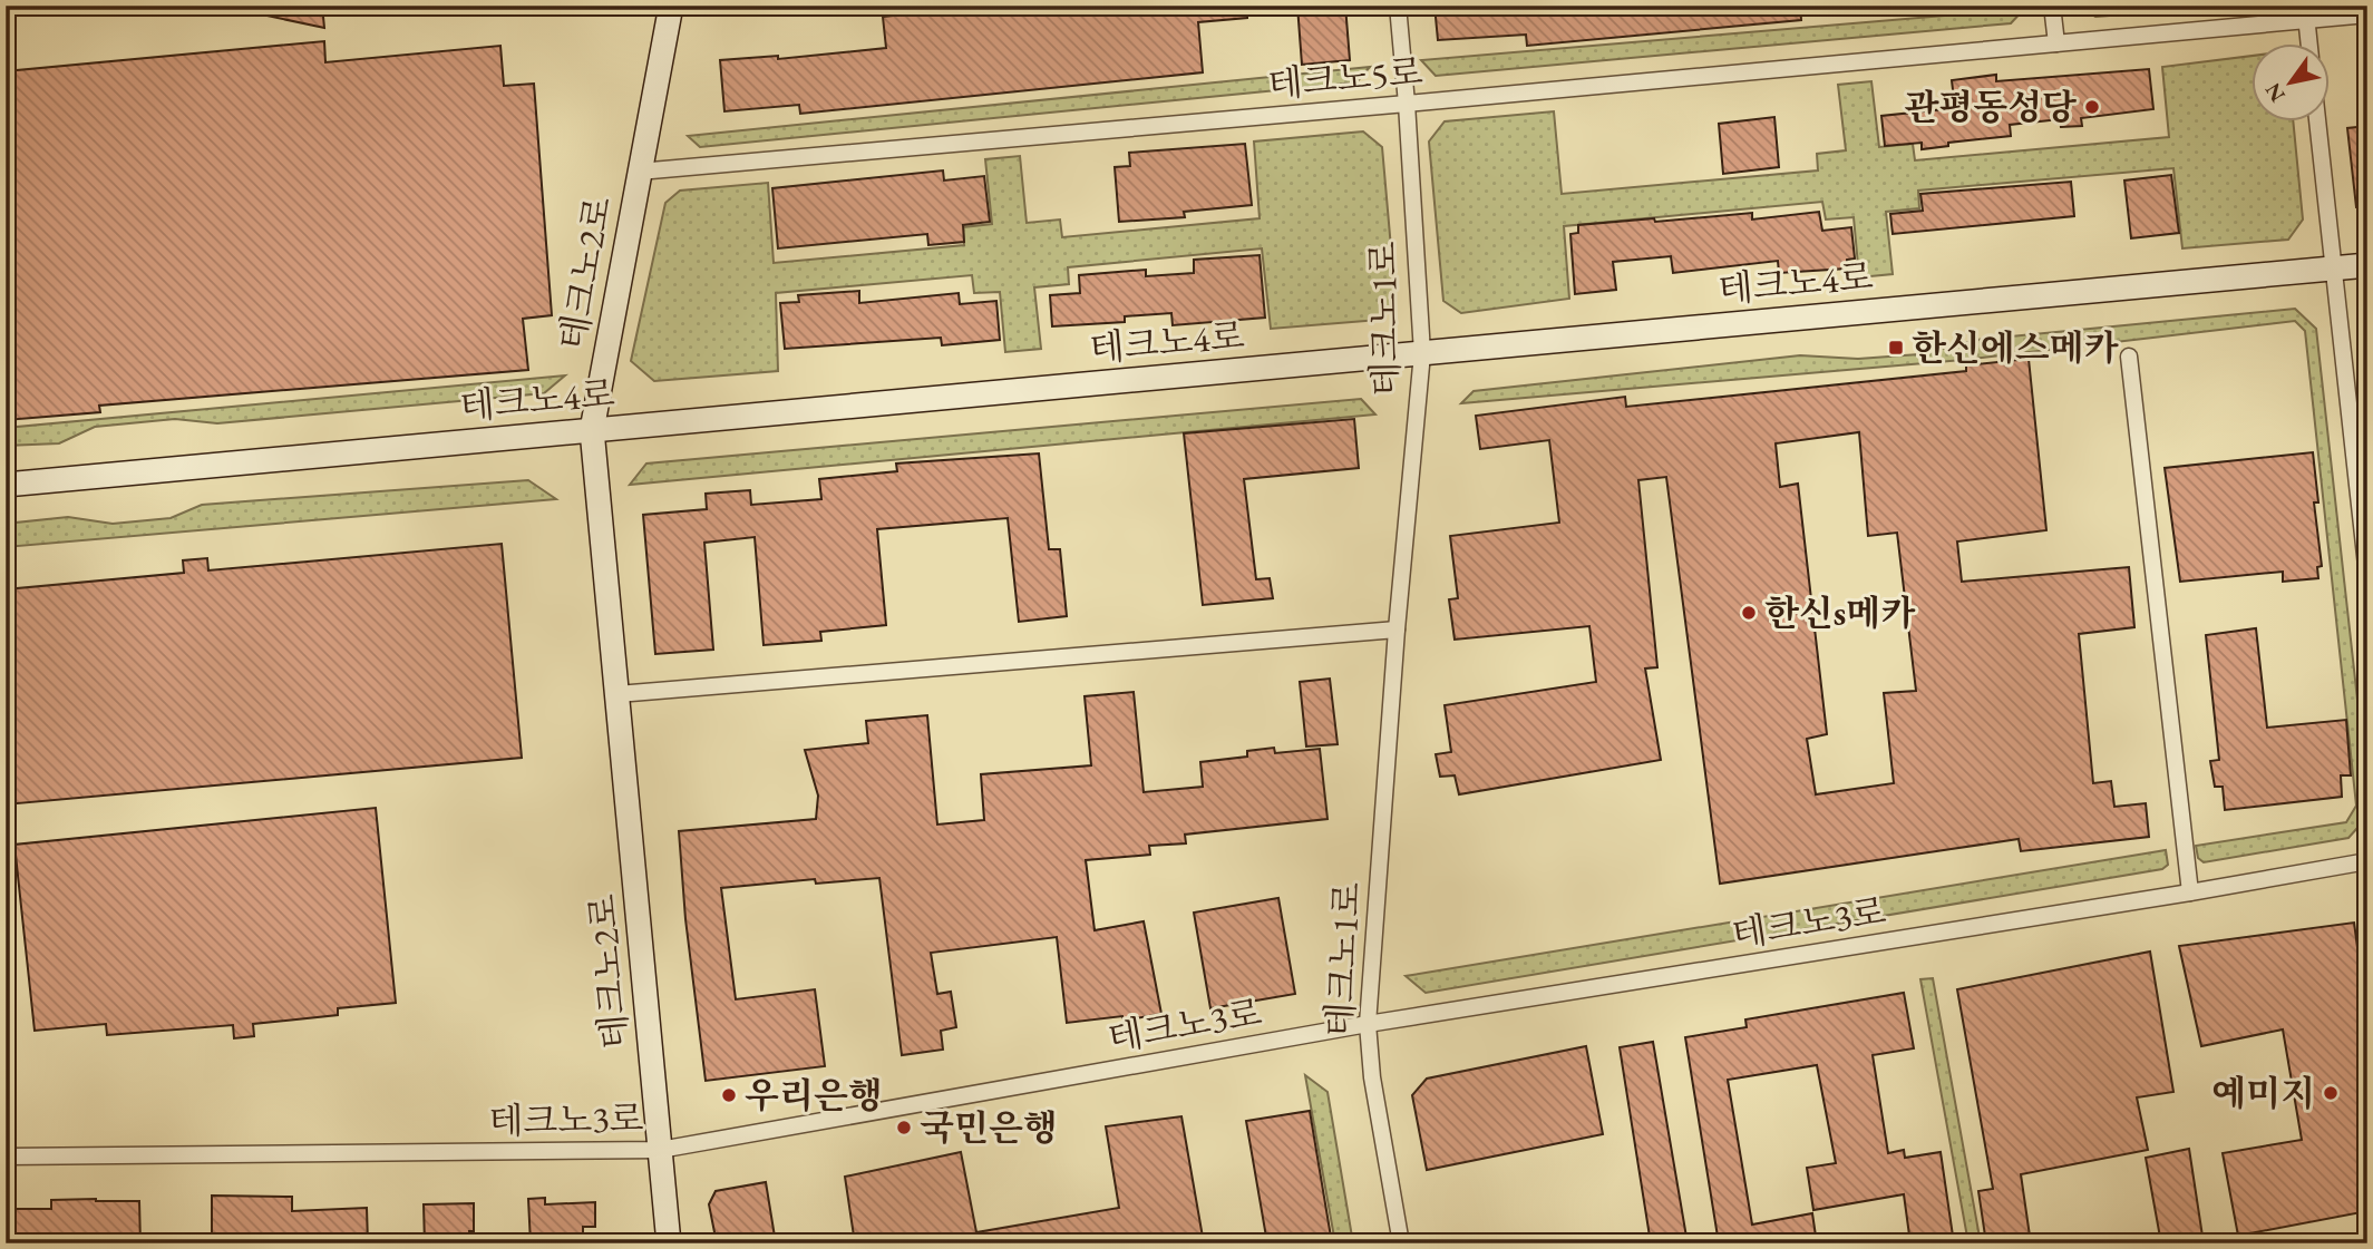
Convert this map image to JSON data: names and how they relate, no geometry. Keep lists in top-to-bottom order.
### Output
{
  "streets": {
    "main road": ["테크노2로", "테크노4로"],
    "street": ["테크노5로", "테크노1로", "테크노3로"]
  },
  "crossings": [
    ["테크노5로", "테크노2로"],
    ["테크노5로", "테크노1로"],
    ["테크노2로", "테크노4로"],
    ["테크노2로", "테크노3로"],
    ["테크노4로", "테크노1로"],
    ["테크노1로", "테크노3로"]
  ],
  "places": {
    "other": [
      "관평동성당",
      "한신s메카",
      "예미지",
      "우리은행",
      "국민은행"
    ],
    "transit": ["한신에스메카"]
  },
  "north": "bottom left"
}
